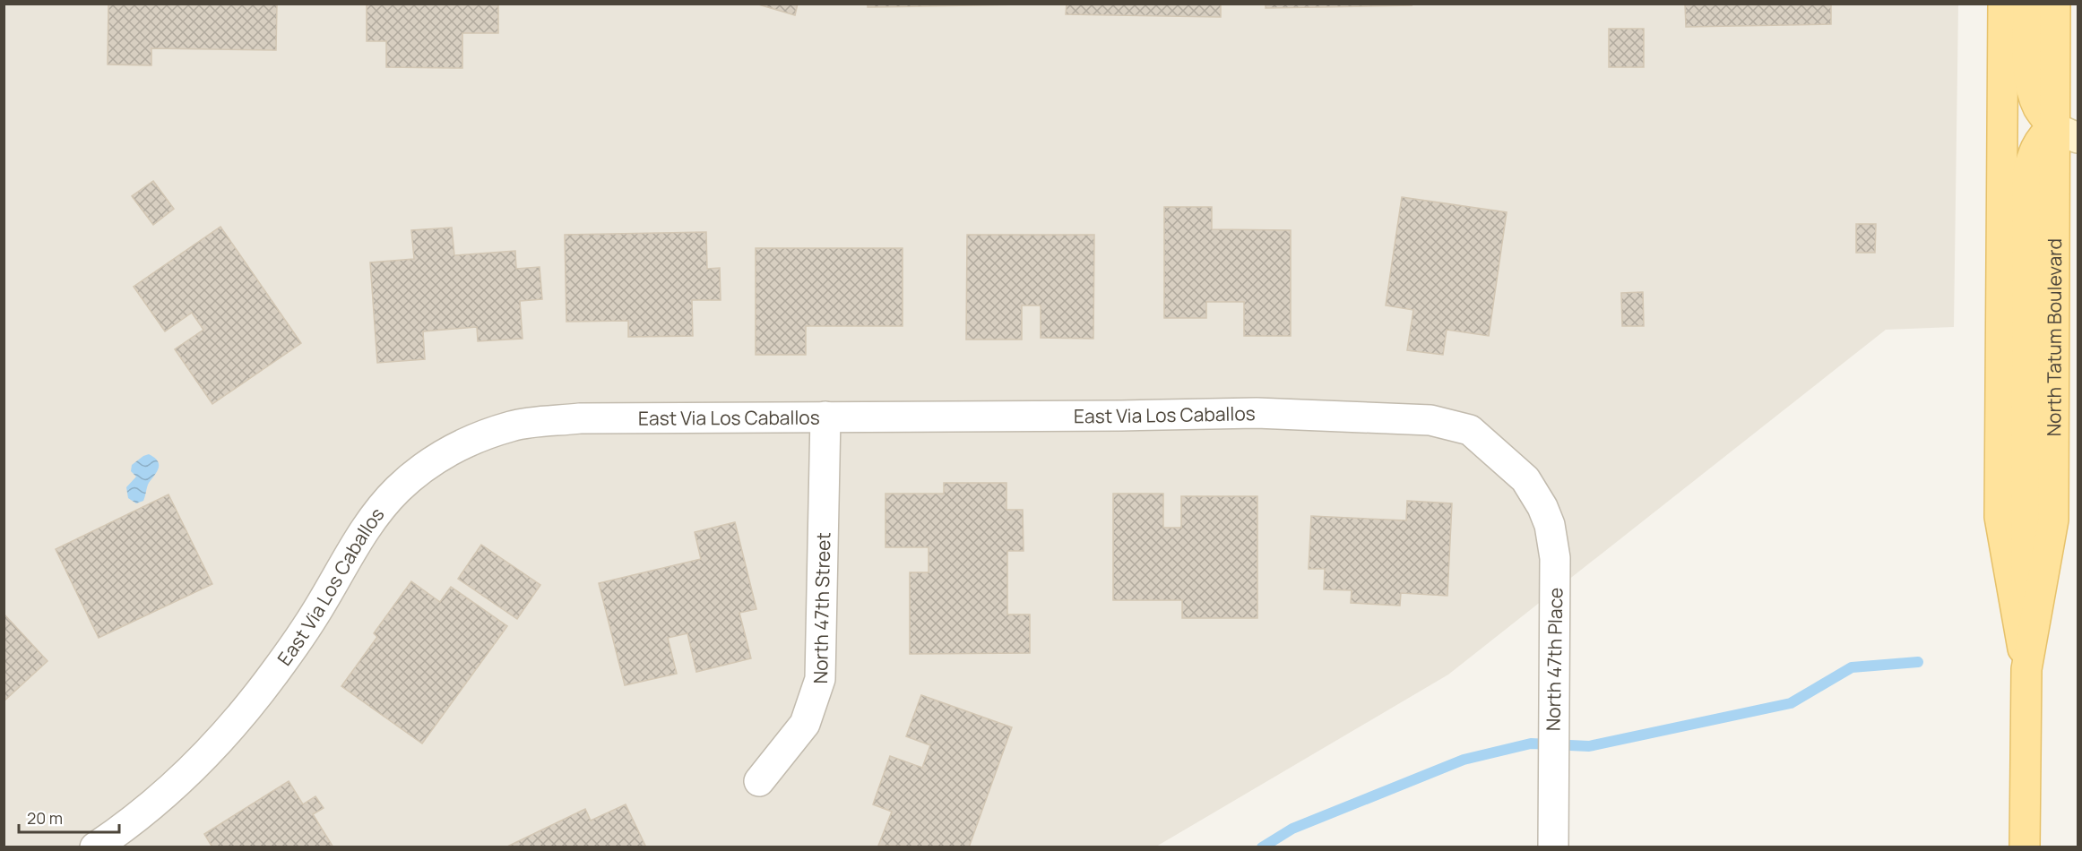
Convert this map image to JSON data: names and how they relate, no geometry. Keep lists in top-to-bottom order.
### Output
{
  "streets": {
    "street": ["East Via Los Caballos", "North 47th Street", "North 47th Place"]
  },
  "crossings": [
    ["East Via Los Caballos", "North 47th Street"],
    ["East Via Los Caballos", "North 47th Place"]
  ],
  "scale_bar": "20 m"
}
